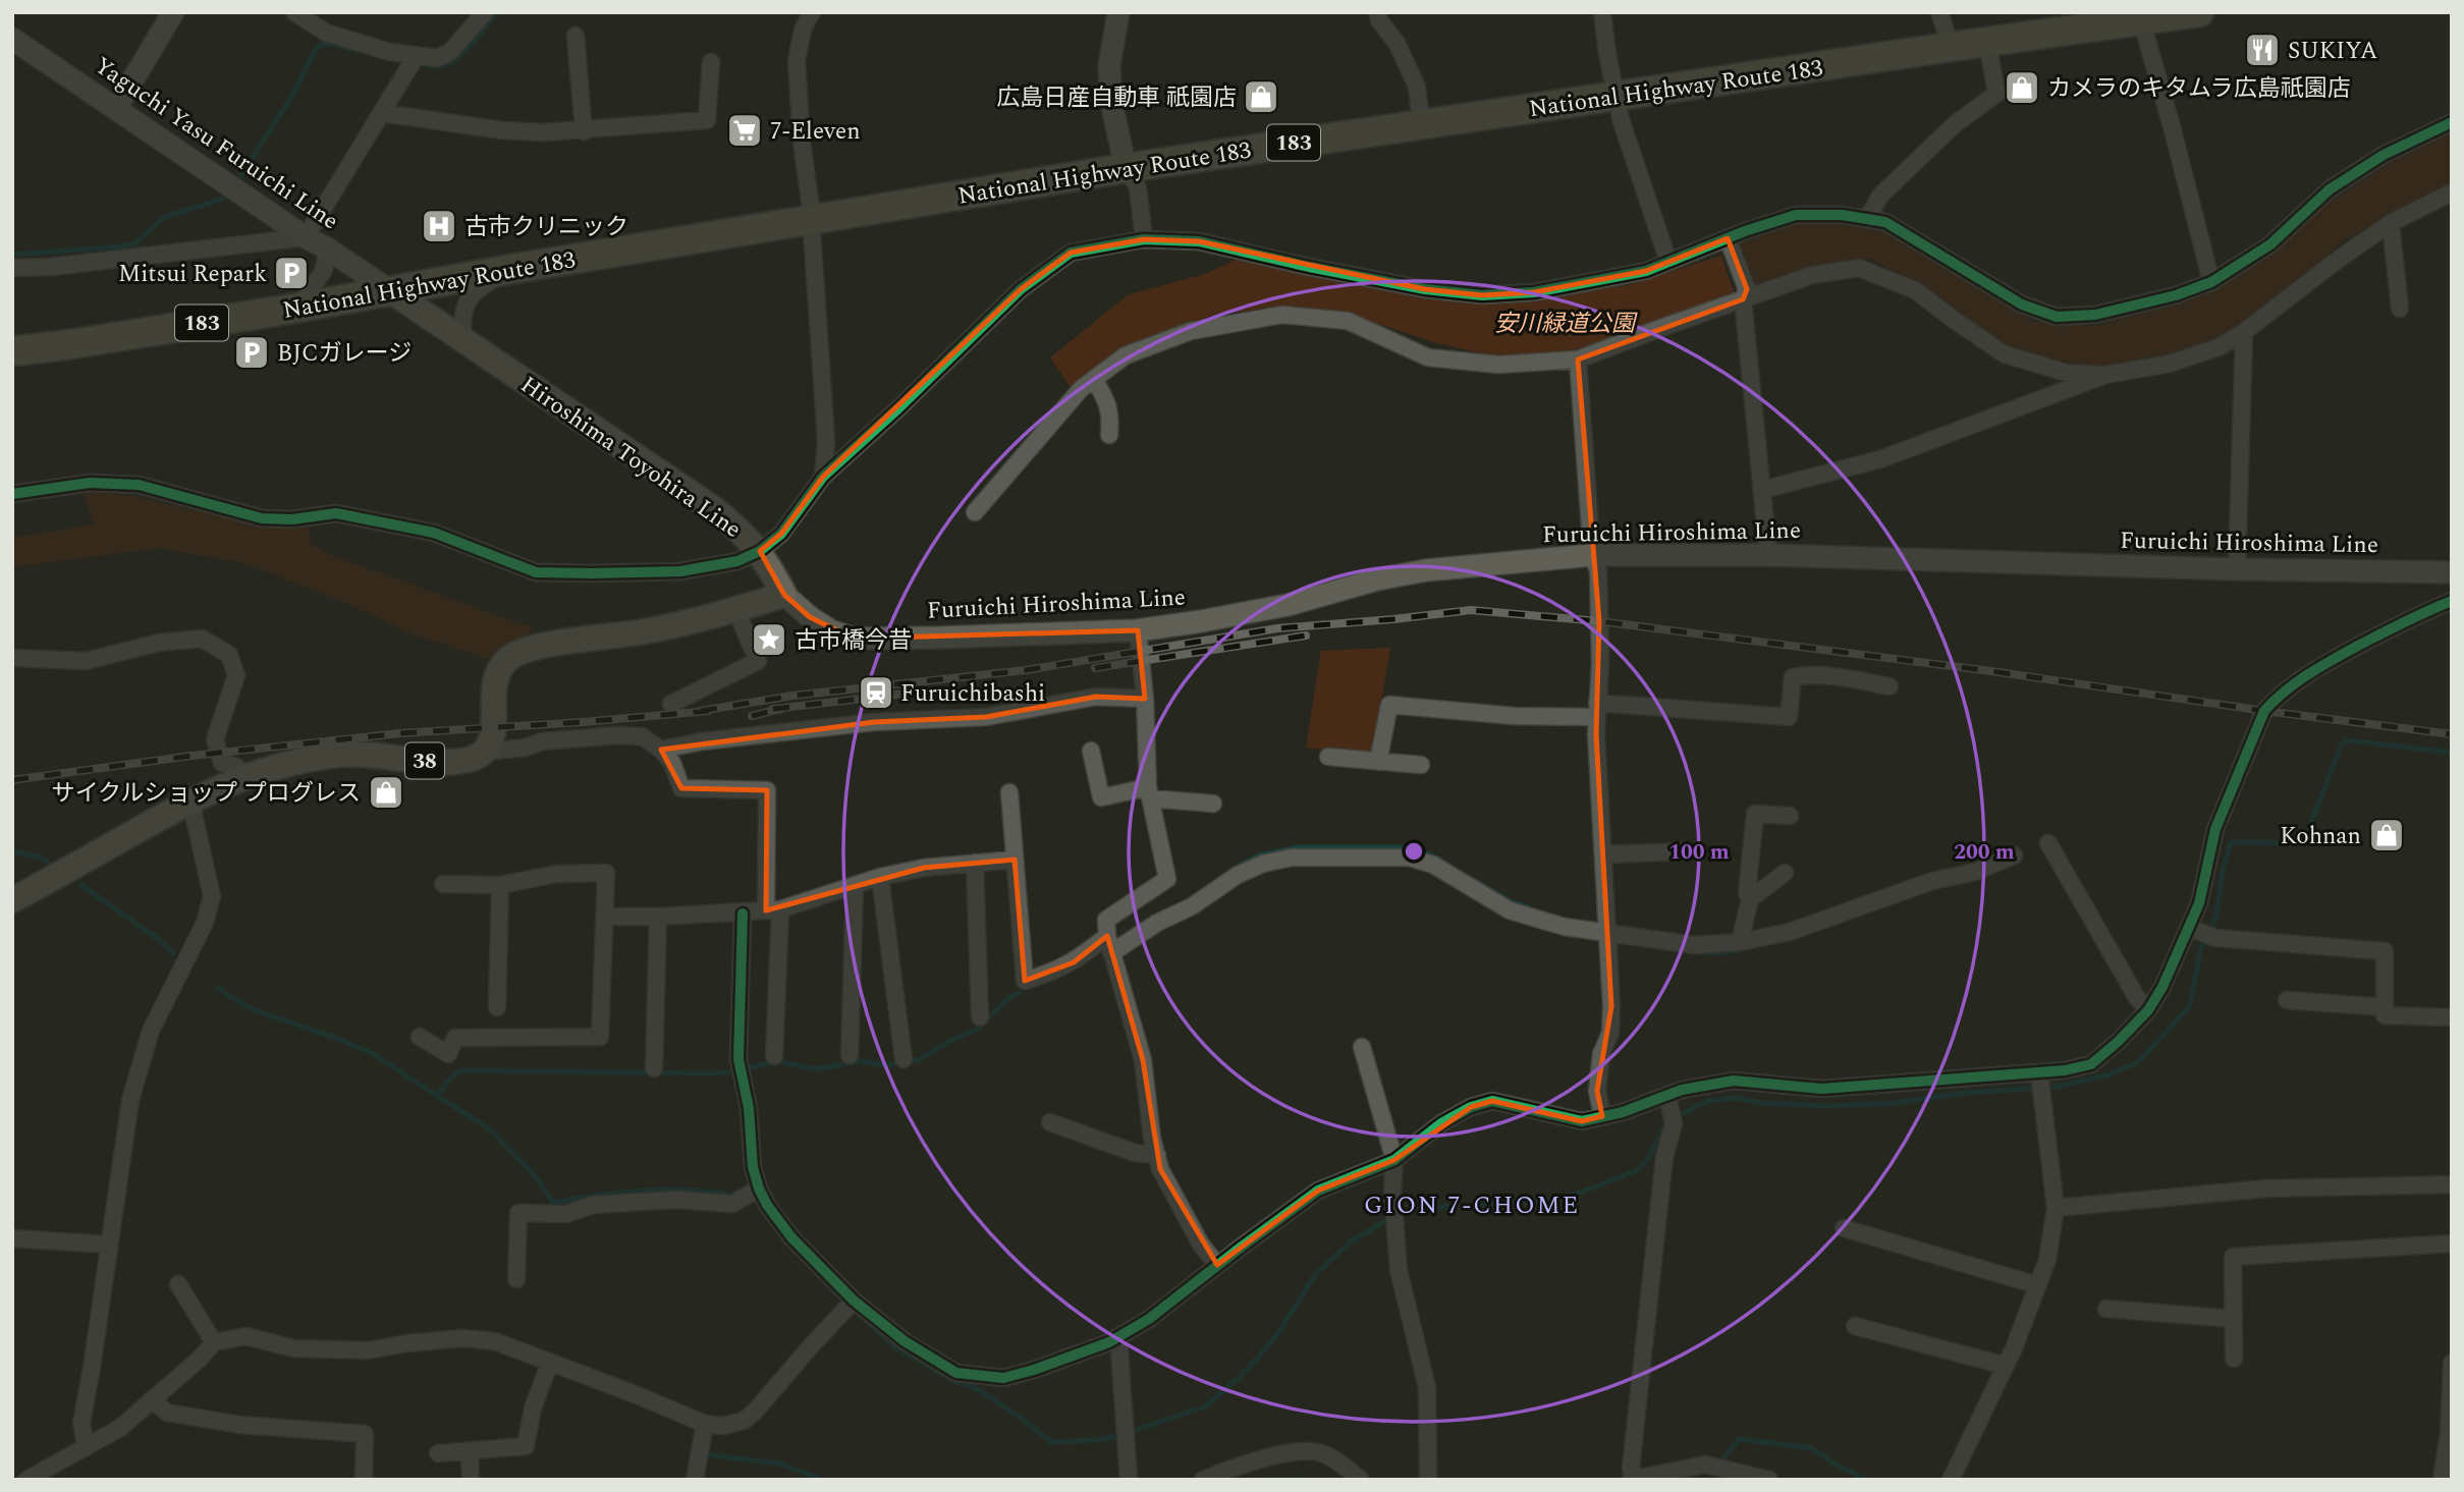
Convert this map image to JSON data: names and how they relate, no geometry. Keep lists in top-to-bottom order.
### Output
{
  "streets": {
    "highway": ["National Highway Route 183", "183"],
    "main road": [
      "Yaguchi Yasu Furuichi Line",
      "Hiroshima Toyohira Line",
      "Furuichi Hiroshima Line",
      "38"
    ]
  },
  "crossings": [
    ["National Highway Route 183", "Yaguchi Yasu Furuichi Line"],
    ["National Highway Route 183", "Hiroshima Toyohira Line"],
    ["Yaguchi Yasu Furuichi Line", "Hiroshima Toyohira Line"],
    ["Hiroshima Toyohira Line", "Furuichi Hiroshima Line"]
  ],
  "districts": ["GION 7-CHOME"],
  "parks": ["安川緑道公園"],
  "places": {
    "restaurant": ["SUKIYA"],
    "shop": [
      "カメラのキタムラ広島祇園店",
      "広島日産自動車 祇園店",
      "サイクルショップ プログレス",
      "Kohnan"
    ],
    "supermarket": ["7-Eleven"],
    "hospital": ["古市クリニック"],
    "parking": ["Mitsui Repark", "BJCガレージ"],
    "place": ["古市橋今昔"],
    "station": ["Furuichibashi"]
  },
  "rings": ["100 m", "200 m"]
}
